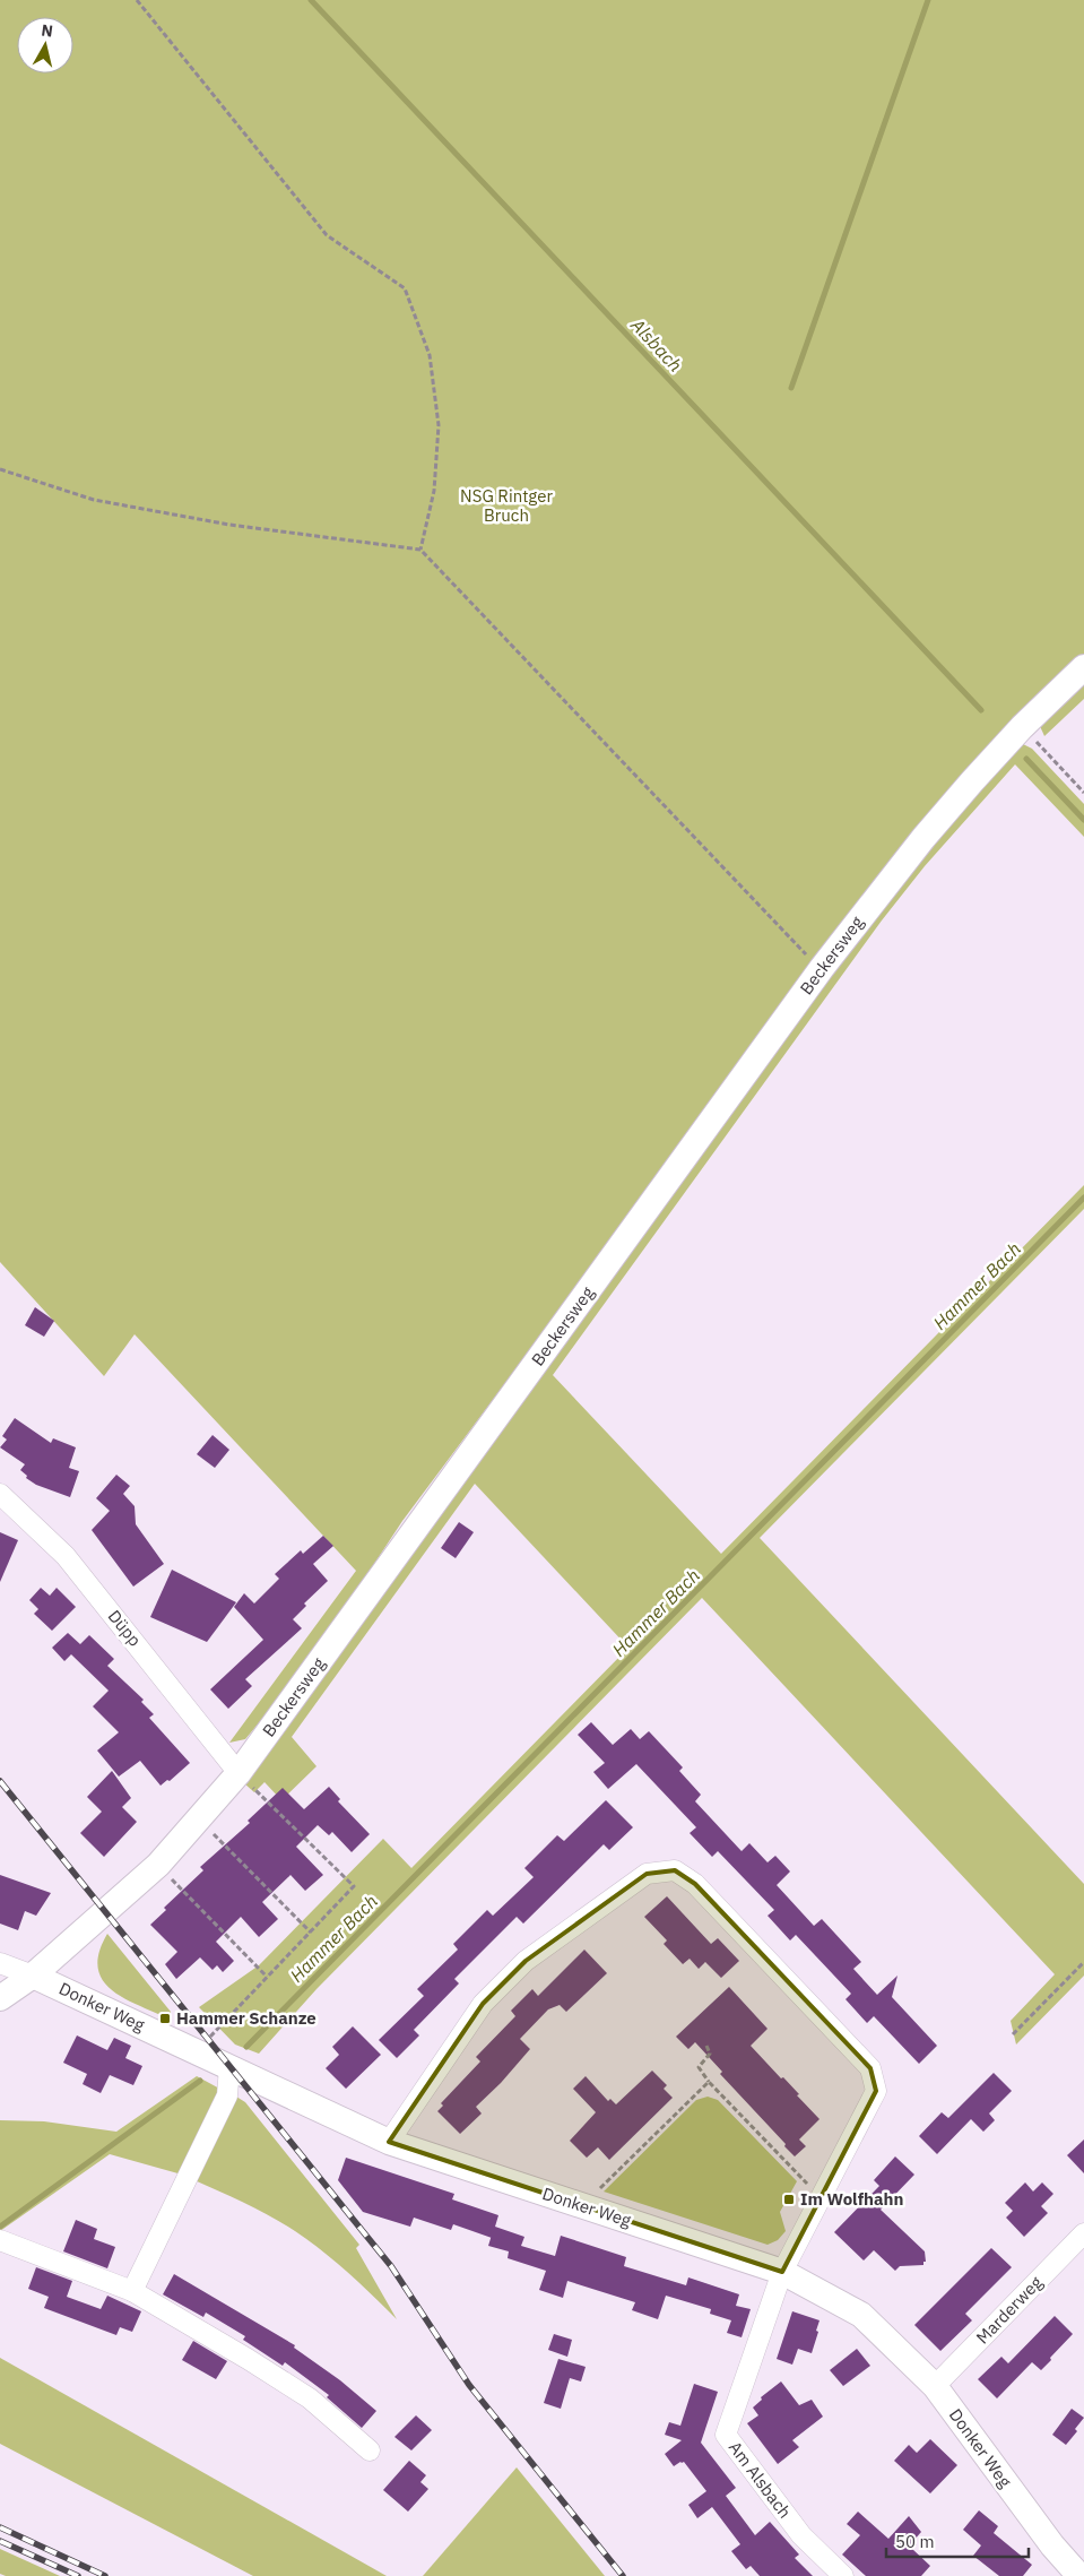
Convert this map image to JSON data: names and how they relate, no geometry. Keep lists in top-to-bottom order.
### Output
{
  "streets": {
    "street": [
      "Beckersweg",
      "Düpp",
      "Donker Weg",
      "Marderweg",
      "Am Alsbach"
    ]
  },
  "crossings": [
    ["Beckersweg", "Düpp"],
    ["Beckersweg", "Donker Weg"],
    ["Donker Weg", "Marderweg"],
    ["Donker Weg", "Am Alsbach"]
  ],
  "water": ["Alsbach", "Hammer Bach"],
  "parks": ["NSG Rintger Bruch"],
  "places": {
    "transit": ["Hammer Schanze", "Im Wolfhahn"]
  },
  "scale_bar": "50 m",
  "north": "top"
}
